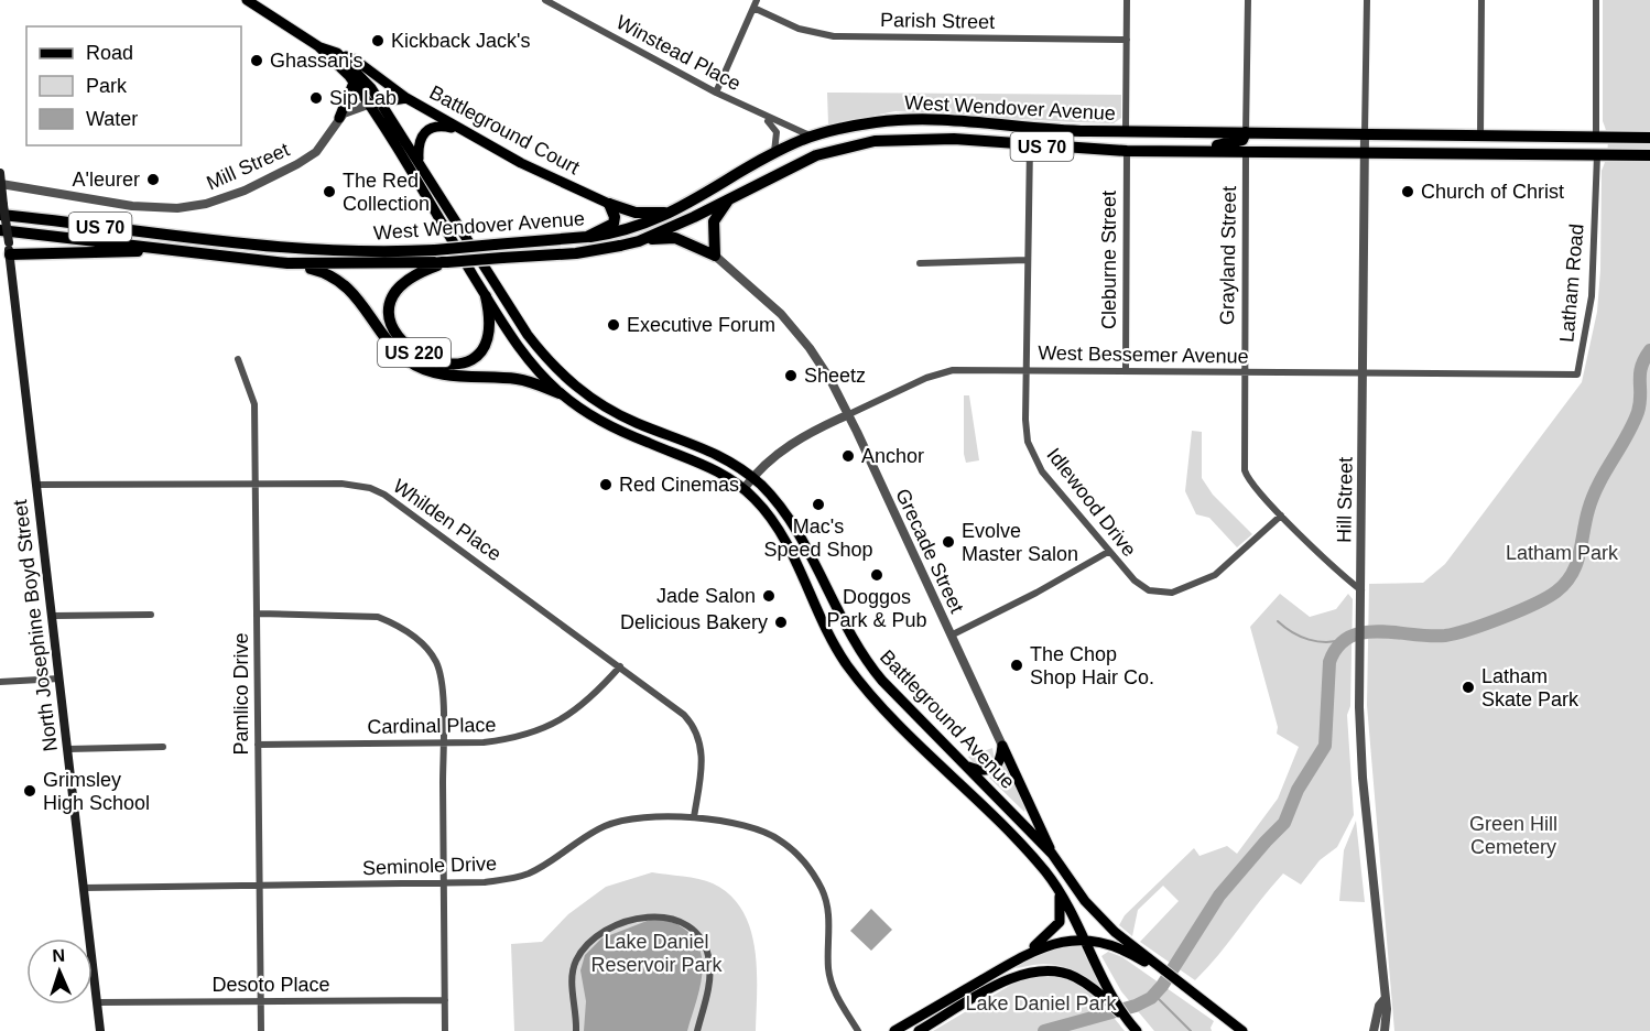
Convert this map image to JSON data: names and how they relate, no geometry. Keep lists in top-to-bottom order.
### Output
{
  "streets": {
    "highway": ["West Wendover Avenue", "US 70", "US 220"],
    "main road": ["Battleground Court", "North Josephine Boyd Street", "Battleground Avenue"],
    "street": [
      "Parish Street",
      "Winstead Place",
      "Mill Street",
      "Grayland Street",
      "Cleburne Street",
      "Latham Road",
      "West Bessemer Avenue",
      "Hill Street",
      "Idlewood Drive",
      "Whilden Place",
      "Grecade Street",
      "Pamlico Drive",
      "Cardinal Place",
      "Seminole Drive",
      "Desoto Place"
    ]
  },
  "crossings": [
    ["Winstead Place", "West Wendover Avenue"],
    ["West Wendover Avenue", "Grayland Street"],
    ["West Wendover Avenue", "Cleburne Street"],
    ["West Wendover Avenue", "Latham Road"],
    ["West Wendover Avenue", "US 220"],
    ["West Wendover Avenue", "Hill Street"],
    ["West Wendover Avenue", "Idlewood Drive"],
    ["West Wendover Avenue", "North Josephine Boyd Street"],
    ["Battleground Court", "US 220"],
    ["Battleground Court", "Battleground Avenue"],
    ["Mill Street", "North Josephine Boyd Street"],
    ["Grayland Street", "West Bessemer Avenue"],
    ["Grayland Street", "Hill Street"],
    ["Grayland Street", "Idlewood Drive"],
    ["Cleburne Street", "West Bessemer Avenue"],
    ["Latham Road", "West Bessemer Avenue"],
    ["US 220", "Battleground Avenue"],
    ["West Bessemer Avenue", "Hill Street"],
    ["West Bessemer Avenue", "Idlewood Drive"],
    ["West Bessemer Avenue", "Grecade Street"],
    ["West Bessemer Avenue", "Battleground Avenue"],
    ["Whilden Place", "North Josephine Boyd Street"],
    ["Whilden Place", "Pamlico Drive"],
    ["Whilden Place", "Cardinal Place"],
    ["Whilden Place", "Seminole Drive"],
    ["North Josephine Boyd Street", "Seminole Drive"],
    ["North Josephine Boyd Street", "Desoto Place"],
    ["Pamlico Drive", "Cardinal Place"],
    ["Pamlico Drive", "Seminole Drive"],
    ["Pamlico Drive", "Desoto Place"]
  ],
  "parks": [
    "Latham Park",
    "Green Hill Cemetery",
    "Lake Daniel Reservoir Park",
    "Lake Daniel Park"
  ],
  "places": [
    "Kickback Jack's",
    "Ghassan's",
    "Sip Lab",
    "A'leurer",
    "The Red Collection",
    "Church of Christ",
    "Executive Forum",
    "Sheetz",
    "Anchor",
    "Red Cinemas",
    "Mac's Speed Shop",
    "Evolve Master Salon",
    "Doggos Park & Pub",
    "Jade Salon",
    "Delicious Bakery",
    "The Chop Shop Hair Co.",
    "Latham Skate Park",
    "Grimsley High School"
  ],
  "legend": ["Road", "Park", "Water"],
  "north": "top"
}
